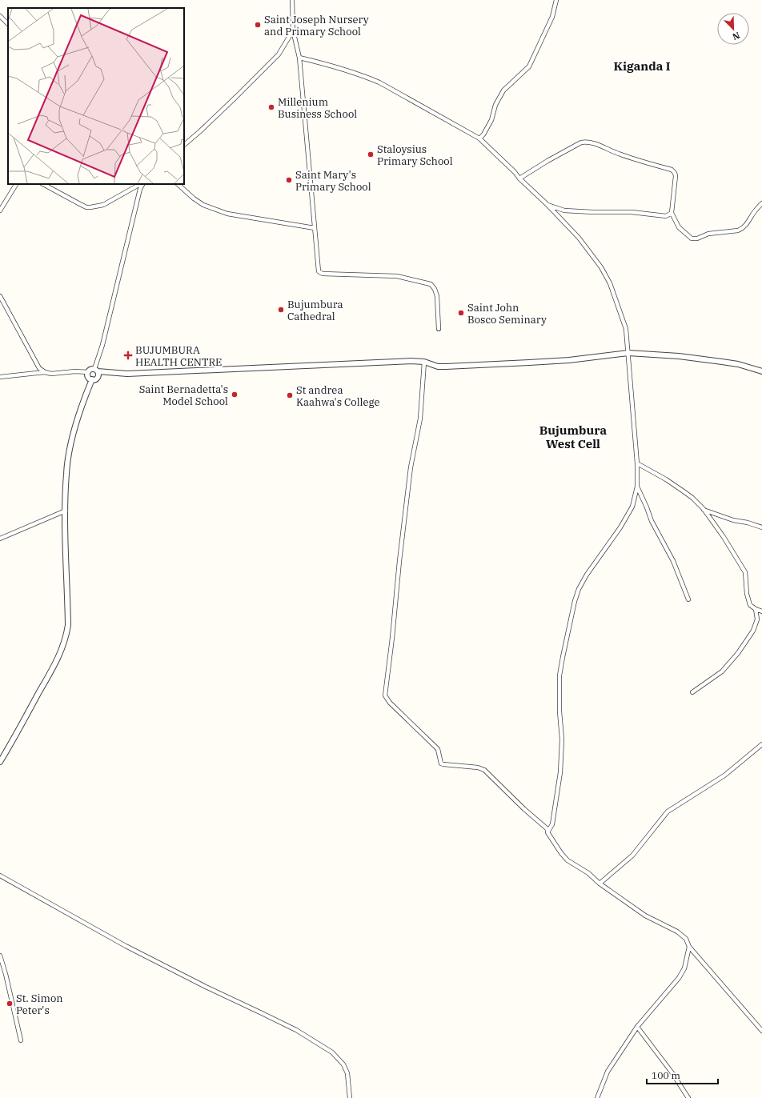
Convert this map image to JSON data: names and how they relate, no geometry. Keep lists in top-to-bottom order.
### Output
{
  "districts": ["Kiganda I", "Bujumbura West Cell"],
  "places": {
    "other": [
      "Saint Joseph Nursery and Primary School",
      "Millenium Business School",
      "Staloysius Primary School",
      "Saint Mary's Primary School",
      "Bujumbura Cathedral",
      "Saint John Bosco Seminary",
      "Saint Bernadetta's Model School",
      "St andrea Kaahwa's College",
      "St. Simon Peter's"
    ],
    "health": ["BUJUMBURA HEALTH CENTRE"]
  },
  "scale_bar": "100 m",
  "north": "bottom right"
}
